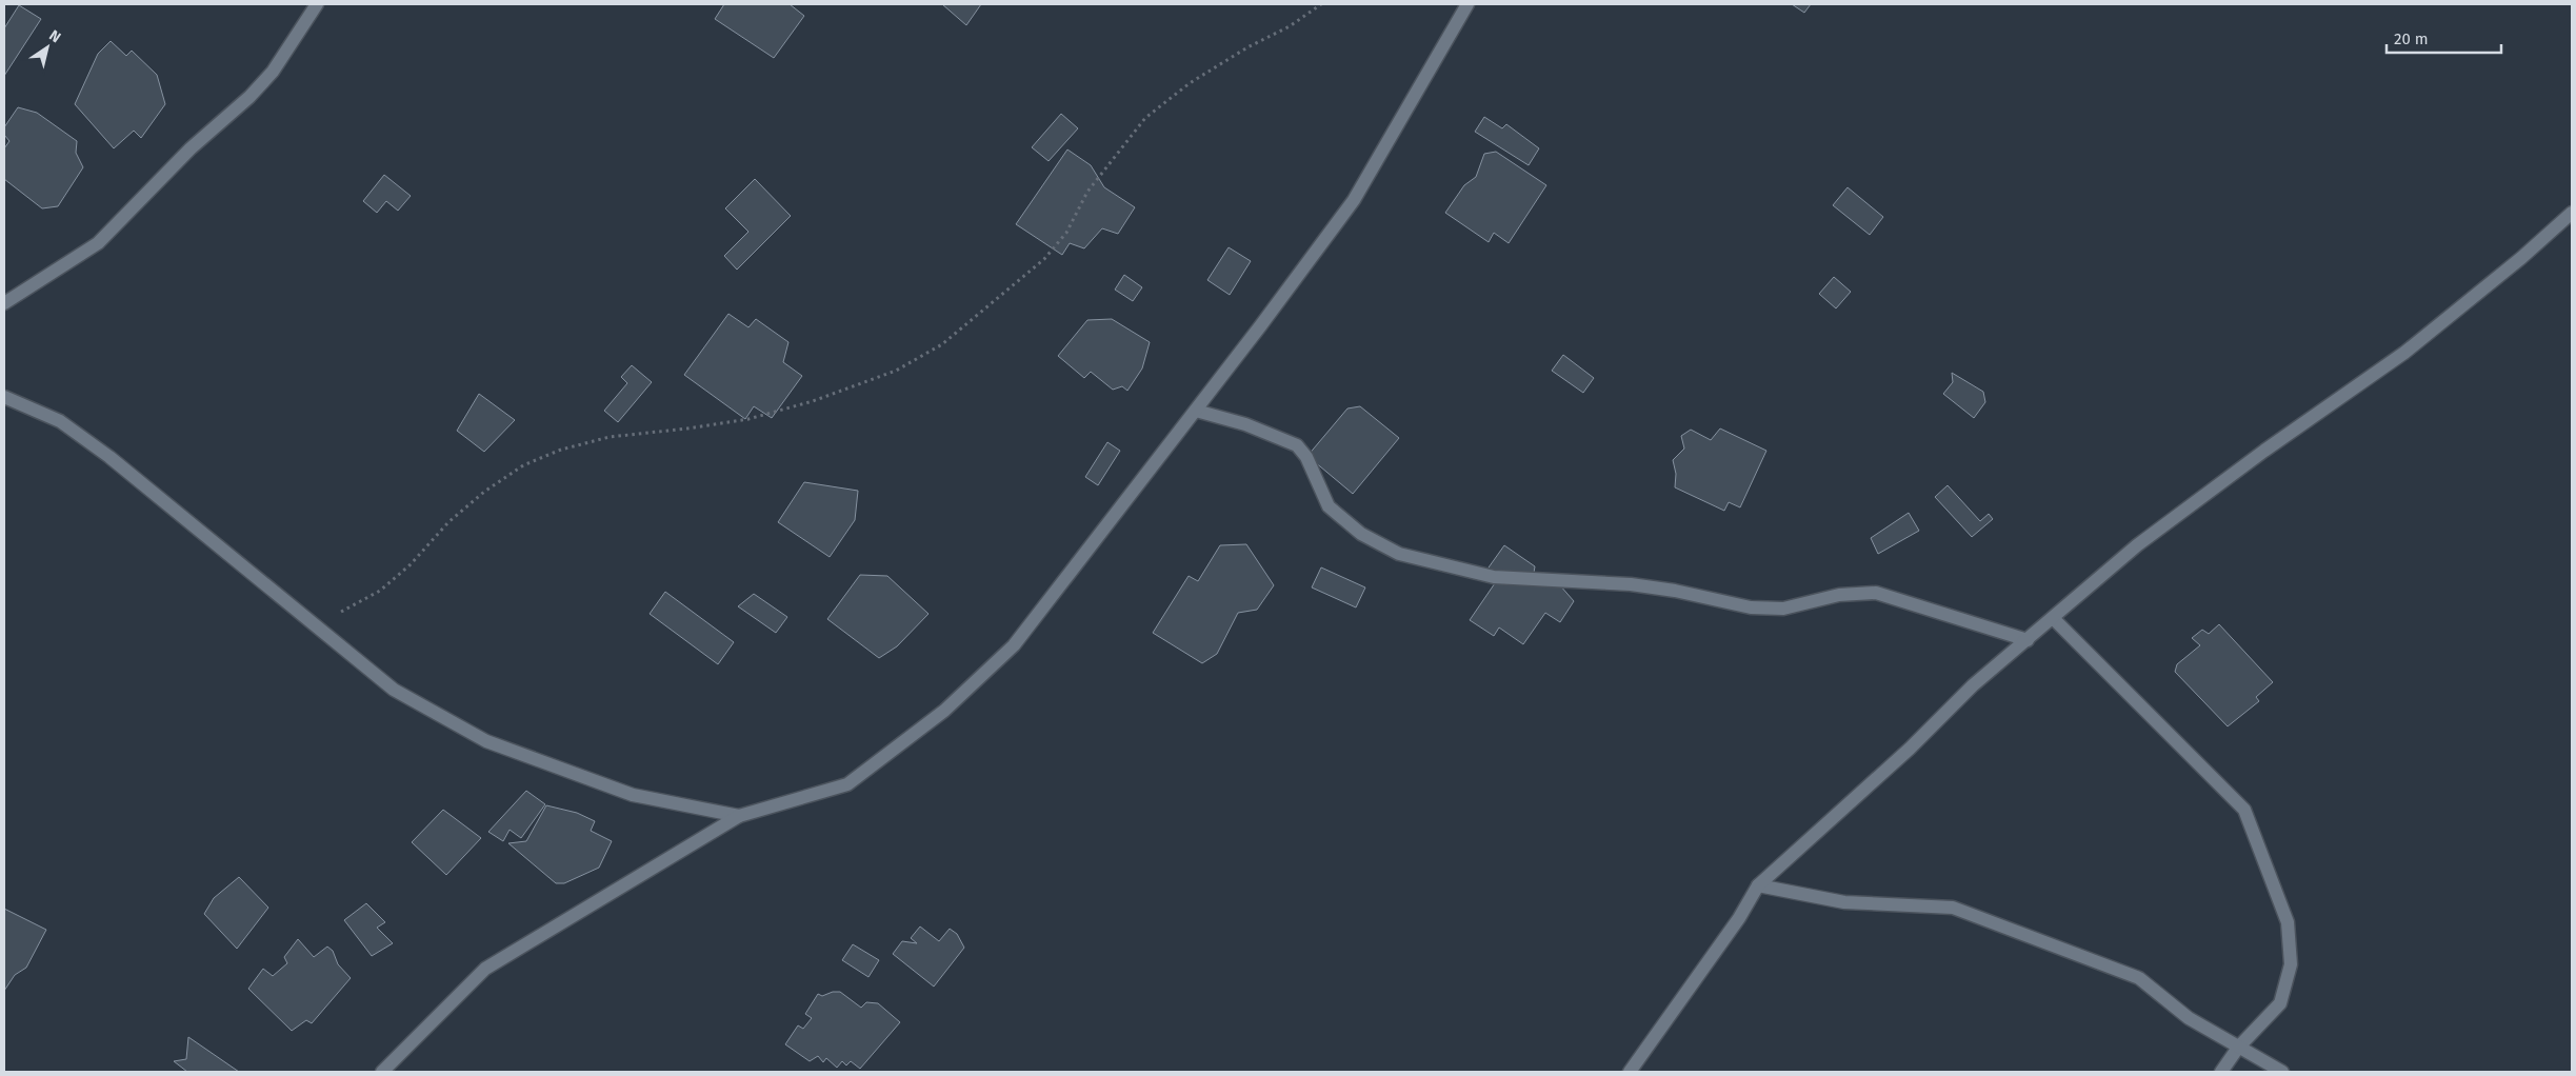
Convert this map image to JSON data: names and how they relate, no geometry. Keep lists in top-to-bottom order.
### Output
{
  "scale_bar": "20 m",
  "north": "top right"
}
